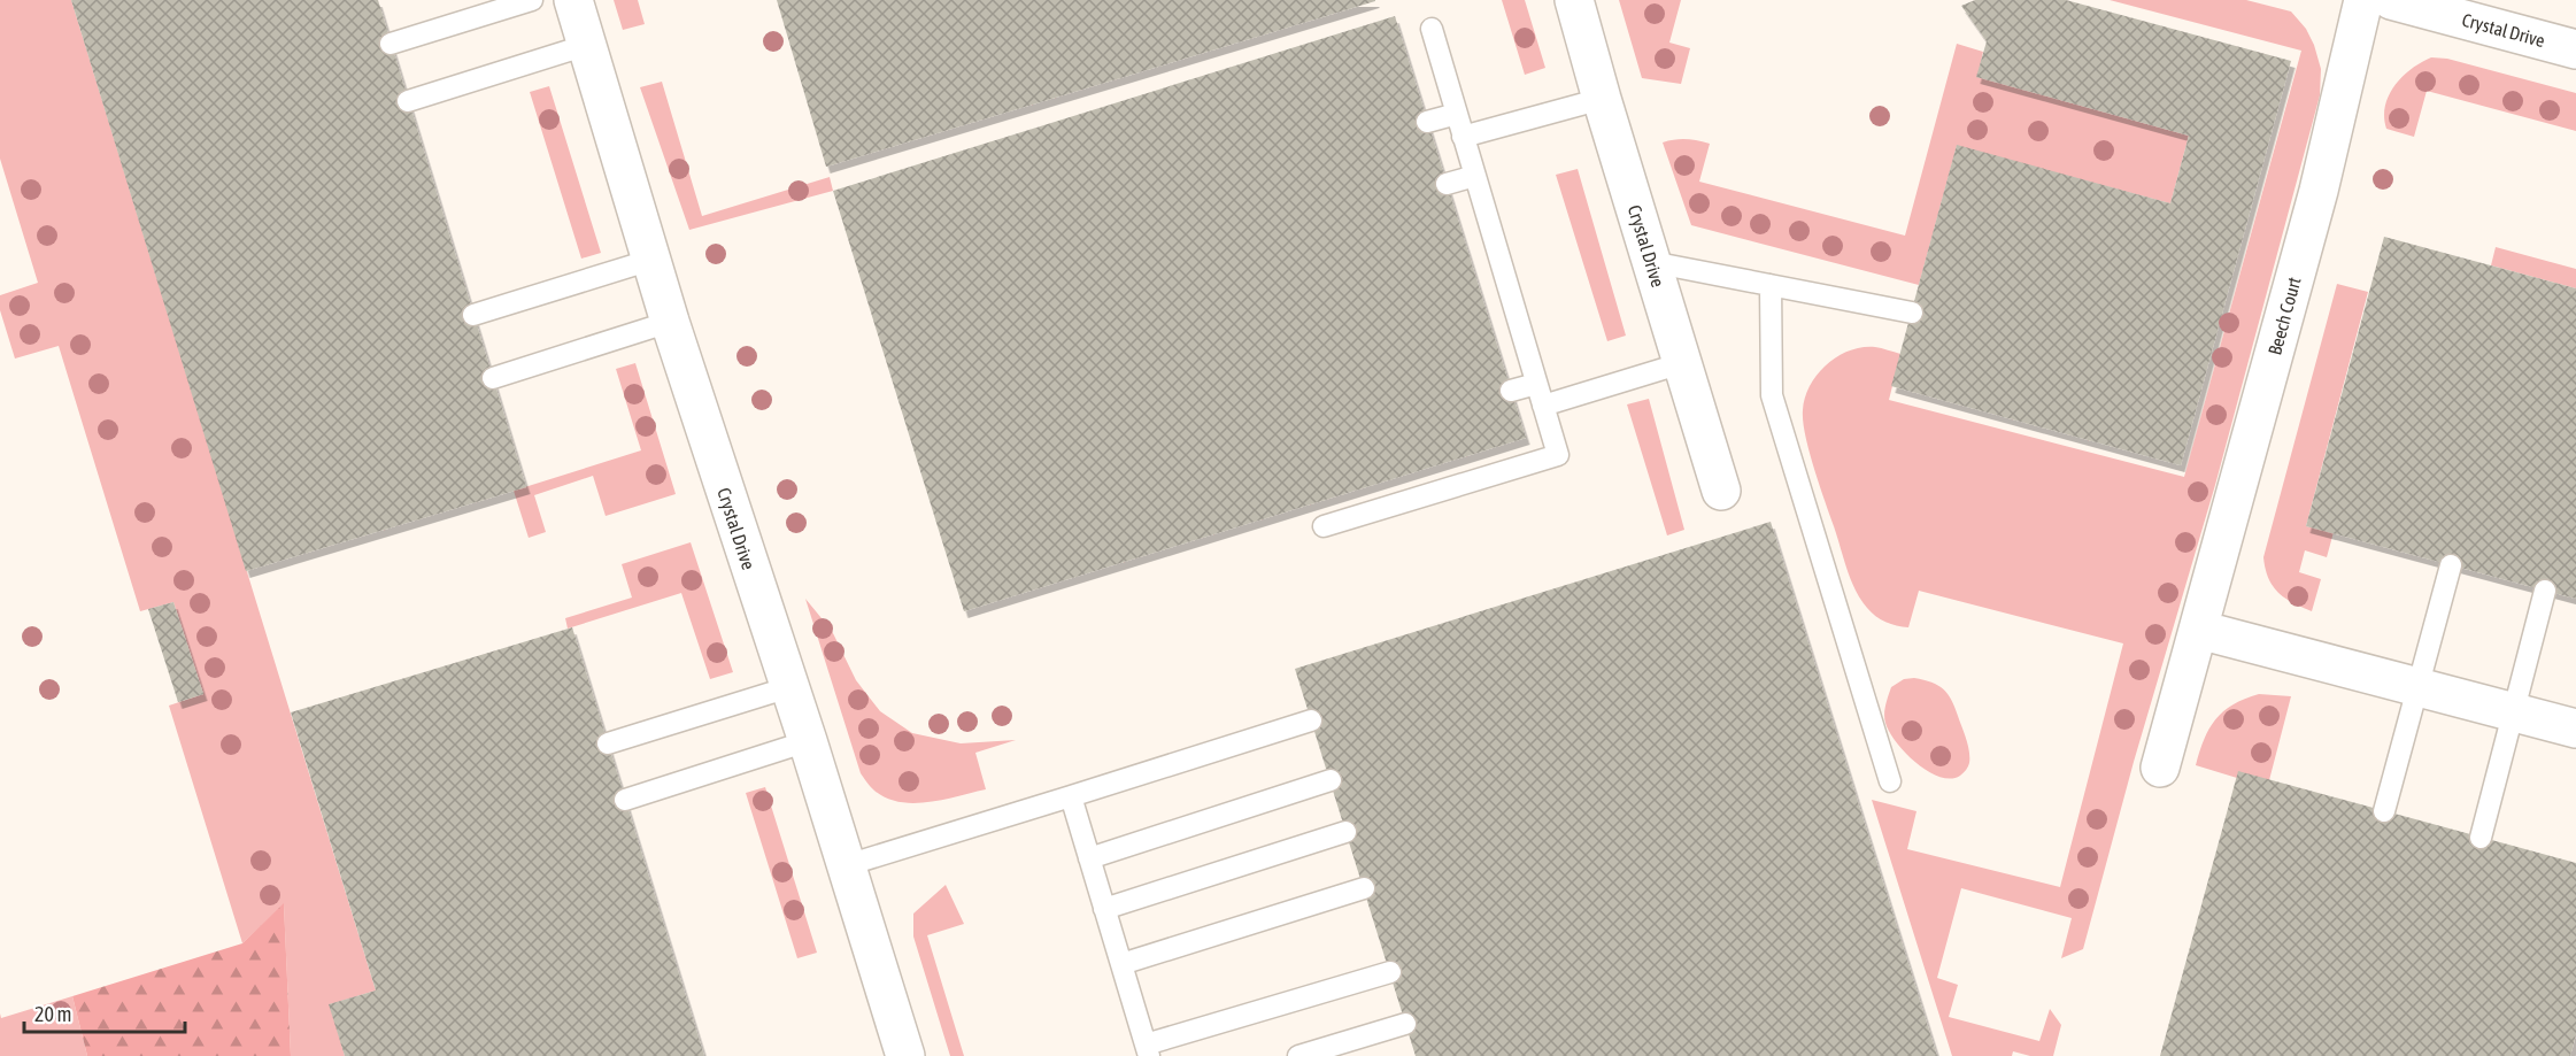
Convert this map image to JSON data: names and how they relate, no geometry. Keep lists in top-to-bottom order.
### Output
{
  "streets": {
    "street": ["Crystal Drive", "Beech Court"]
  },
  "crossings": [
    ["Crystal Drive", "Beech Court"]
  ],
  "scale_bar": "20 m"
}
